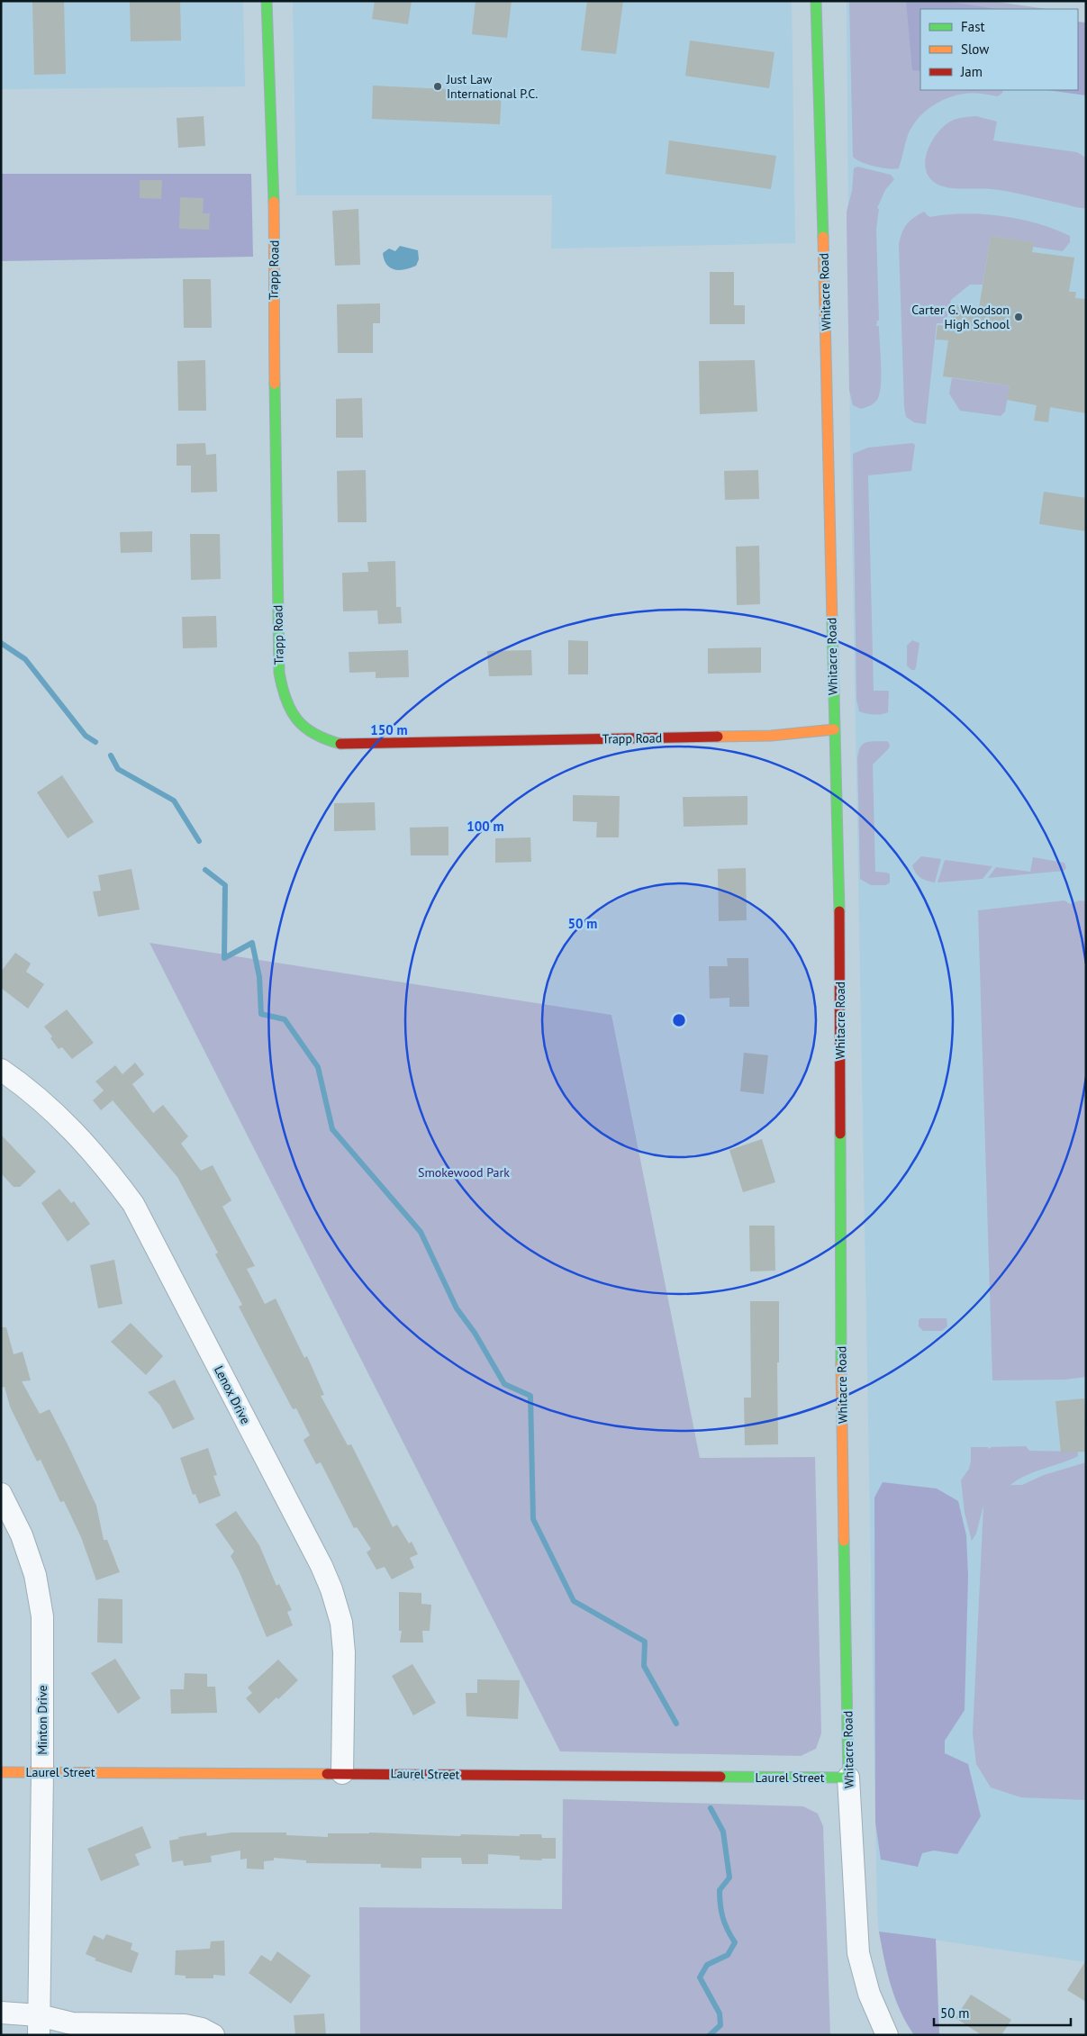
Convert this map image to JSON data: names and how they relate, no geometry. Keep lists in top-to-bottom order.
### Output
{
  "streets": {
    "street": [
      "Trapp Road",
      "Whitacre Road",
      "Lenox Drive",
      "Minton Drive",
      "Laurel Street"
    ]
  },
  "crossings": [
    ["Trapp Road", "Whitacre Road"],
    ["Whitacre Road", "Laurel Street"],
    ["Lenox Drive", "Laurel Street"],
    ["Minton Drive", "Laurel Street"]
  ],
  "parks": ["Smokewood Park"],
  "places": ["Just Law International P.C.", "Carter G. Woodson High School"],
  "legend": ["Fast", "Slow", "Jam"],
  "scale_bar": "50 m",
  "rings": ["150 m", "100 m", "50 m"]
}
